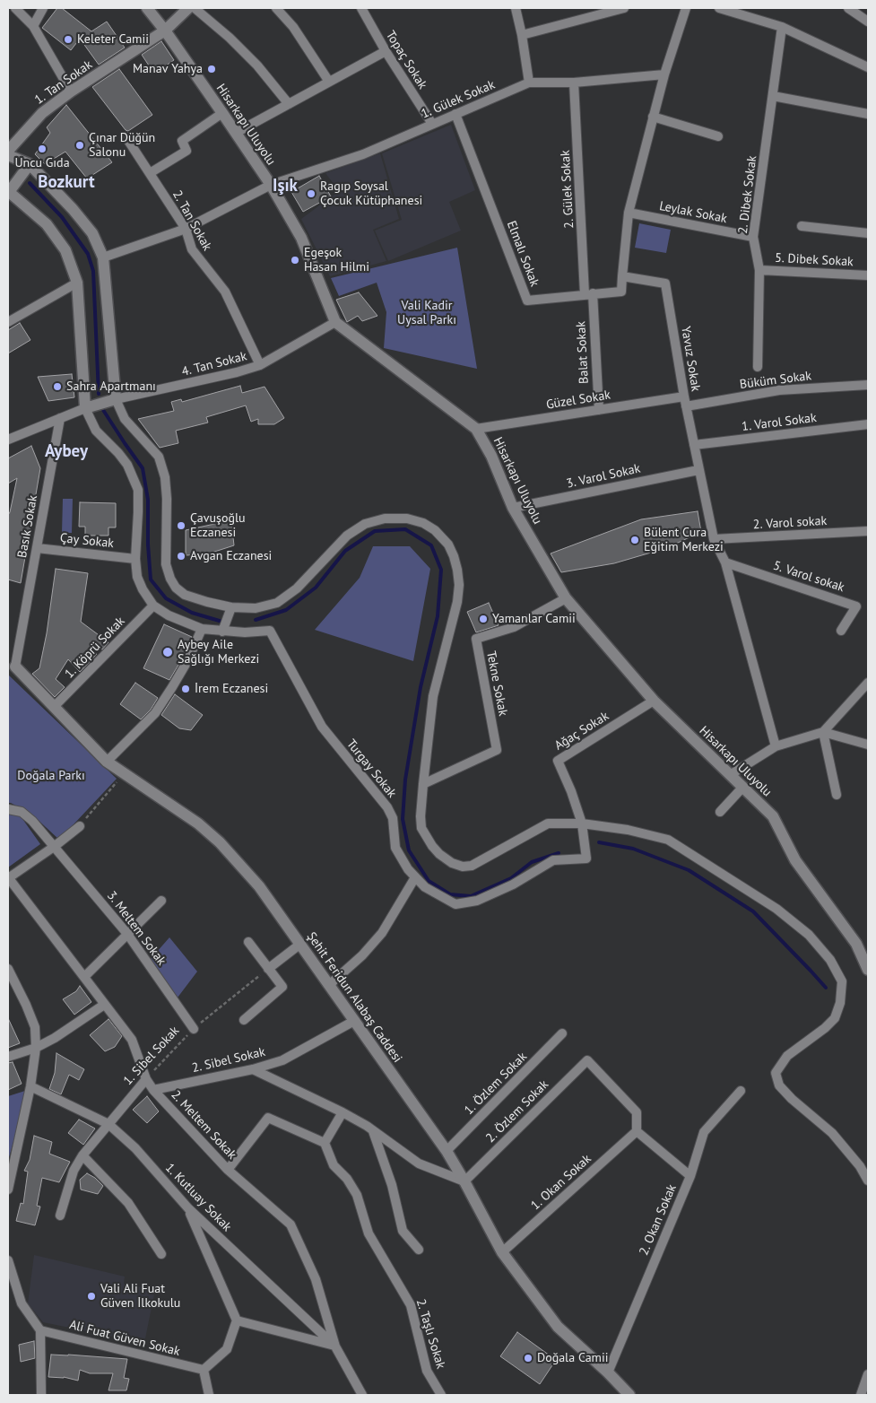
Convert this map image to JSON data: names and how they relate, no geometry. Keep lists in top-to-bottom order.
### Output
{
  "streets": {
    "street": [
      "Topaç Sokak",
      "1. Tan Sokak",
      "1. Gülek Sokak",
      "Hisarkapı Uluyolu",
      "2. Gülek Sokak",
      "2. Dibek Sokak",
      "Leylak Sokak",
      "2. Tan Sokak",
      "Elmalı Sokak",
      "5. Dibek Sokak",
      "Balat Sokak",
      "Yavuz Sokak",
      "4. Tan Sokak",
      "Büküm Sokak",
      "Güzel Sokak",
      "1. Varol Sokak",
      "3. Varol Sokak",
      "2. Varol sokak",
      "Basık Sokak",
      "Çay Sokak",
      "5. Varol sokak",
      "1. Köprü Sokak",
      "Tekne Sokak",
      "Ağaç Sokak",
      "Turgay Sokak",
      "3. Meltem Sokak",
      "Şehit Feridun Alabaş Caddesi",
      "1. Sibel Sokak",
      "2. Sibel Sokak",
      "1. Özlem Sokak",
      "2. Özlem Sokak",
      "2. Meltem Sokak",
      "1. Okan Sokak",
      "1. Kutluay Sokak",
      "2. Okan Sokak",
      "2. Taşlı Sokak",
      "Ali Fuat Güven Sokak"
    ]
  },
  "crossings": [
    ["Topaç Sokak", "1. Gülek Sokak"],
    ["1. Tan Sokak", "Hisarkapı Uluyolu"],
    ["1. Gülek Sokak", "Hisarkapı Uluyolu"],
    ["1. Gülek Sokak", "2. Gülek Sokak"],
    ["1. Gülek Sokak", "2. Tan Sokak"],
    ["1. Gülek Sokak", "Elmalı Sokak"],
    ["Hisarkapı Uluyolu", "4. Tan Sokak"],
    ["Hisarkapı Uluyolu", "Güzel Sokak"],
    ["Hisarkapı Uluyolu", "3. Varol Sokak"],
    ["Hisarkapı Uluyolu", "Tekne Sokak"],
    ["Hisarkapı Uluyolu", "Ağaç Sokak"],
    ["2. Gülek Sokak", "Elmalı Sokak"],
    ["2. Gülek Sokak", "Balat Sokak"],
    ["2. Dibek Sokak", "Leylak Sokak"],
    ["2. Dibek Sokak", "5. Dibek Sokak"],
    ["2. Tan Sokak", "4. Tan Sokak"],
    ["Elmalı Sokak", "Balat Sokak"],
    ["Elmalı Sokak", "Yavuz Sokak"],
    ["Balat Sokak", "Güzel Sokak"],
    ["Yavuz Sokak", "Büküm Sokak"],
    ["Yavuz Sokak", "Güzel Sokak"],
    ["Yavuz Sokak", "1. Varol Sokak"],
    ["Yavuz Sokak", "3. Varol Sokak"],
    ["Yavuz Sokak", "2. Varol sokak"],
    ["Yavuz Sokak", "5. Varol sokak"],
    ["Basık Sokak", "Çay Sokak"],
    ["Basık Sokak", "Şehit Feridun Alabaş Caddesi"],
    ["1. Köprü Sokak", "Şehit Feridun Alabaş Caddesi"],
    ["Ağaç Sokak", "Turgay Sokak"],
    ["3. Meltem Sokak", "1. Sibel Sokak"],
    ["Şehit Feridun Alabaş Caddesi", "2. Sibel Sokak"],
    ["Şehit Feridun Alabaş Caddesi", "1. Özlem Sokak"],
    ["Şehit Feridun Alabaş Caddesi", "2. Özlem Sokak"],
    ["Şehit Feridun Alabaş Caddesi", "1. Okan Sokak"],
    ["Şehit Feridun Alabaş Caddesi", "2. Okan Sokak"],
    ["1. Sibel Sokak", "2. Meltem Sokak"],
    ["1. Sibel Sokak", "1. Kutluay Sokak"],
    ["2. Sibel Sokak", "2. Meltem Sokak"],
    ["2. Özlem Sokak", "1. Okan Sokak"],
    ["2. Özlem Sokak", "2. Okan Sokak"],
    ["2. Meltem Sokak", "1. Kutluay Sokak"],
    ["1. Okan Sokak", "2. Okan Sokak"]
  ],
  "districts": ["Bozkurt", "Işık", "Aybey"],
  "parks": ["Vali Kadir Uysal Parkı", "Doğala Parkı"],
  "places": [
    "Keleter Camii",
    "Manav Yahya",
    "Çınar Düğün Salonu",
    "Uncu Gıda",
    "Ragıp Soysal Çocuk Kütüphanesi",
    "Egeşok Hasan Hilmi",
    "Sahra Apartmanı",
    "Çavuşoğlu Eczanesi",
    "Bülent Cura Eğitim Merkezi",
    "Avgan Eczanesi",
    "Yamanlar Camii",
    "Aybey Aile Sağlığı Merkezi",
    "İrem Eczanesi",
    "Vali Ali Fuat Güven İlkokulu",
    "Doğala Camii"
  ]
}
